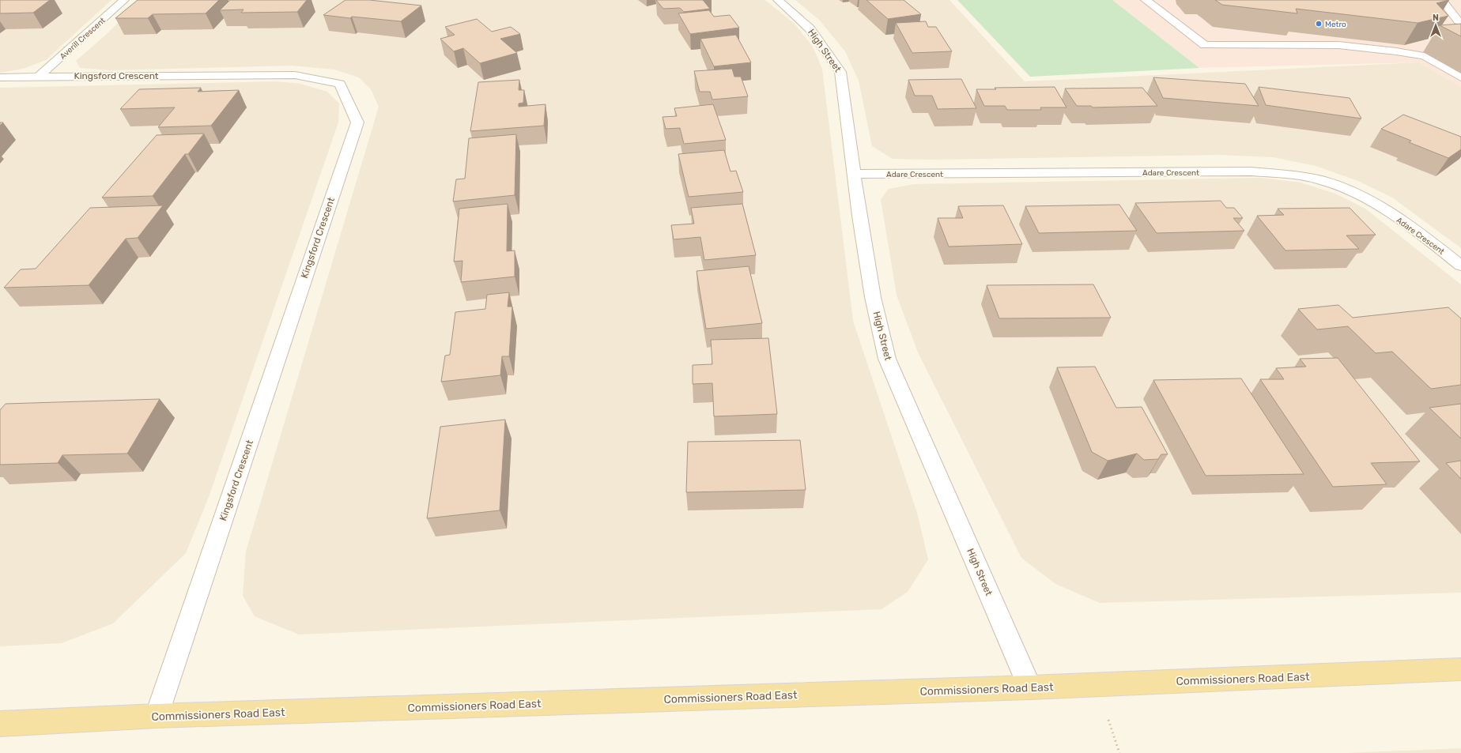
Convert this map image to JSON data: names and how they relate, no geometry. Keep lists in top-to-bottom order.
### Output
{
  "streets": {
    "main road": ["Commissioners Road East"],
    "street": [
      "Averill Crescent",
      "High Street",
      "Kingsford Crescent",
      "Adare Crescent"
    ]
  },
  "crossings": [
    ["Averill Crescent", "Kingsford Crescent"],
    ["High Street", "Adare Crescent"],
    ["High Street", "Commissioners Road East"],
    ["Kingsford Crescent", "Commissioners Road East"]
  ],
  "places": ["Metro"],
  "north": "top"
}
